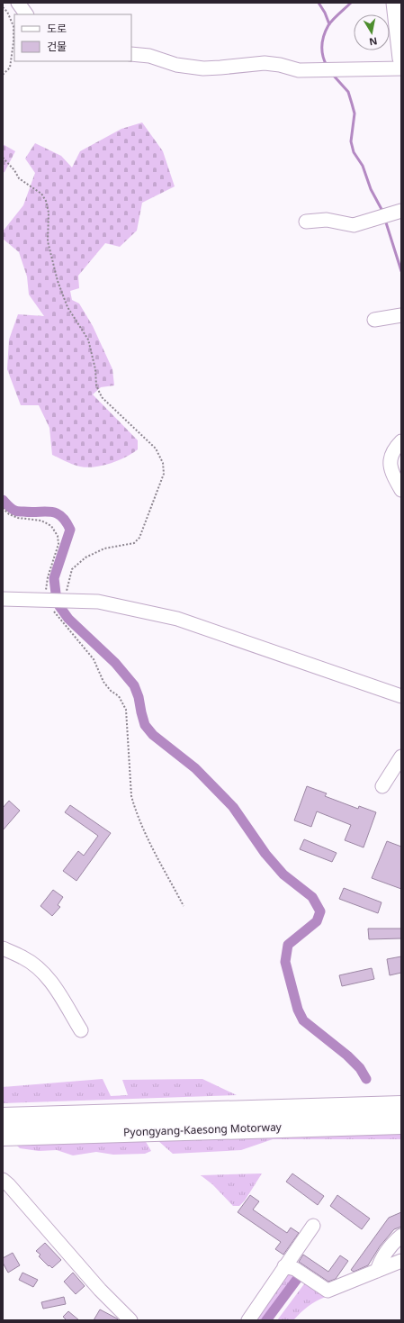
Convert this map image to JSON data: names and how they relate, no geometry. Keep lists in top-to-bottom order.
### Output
{
  "streets": {
    "highway": ["Pyongyang-Kaesong Motorway"]
  },
  "legend": ["도로", "건물"],
  "north": "bottom"
}
